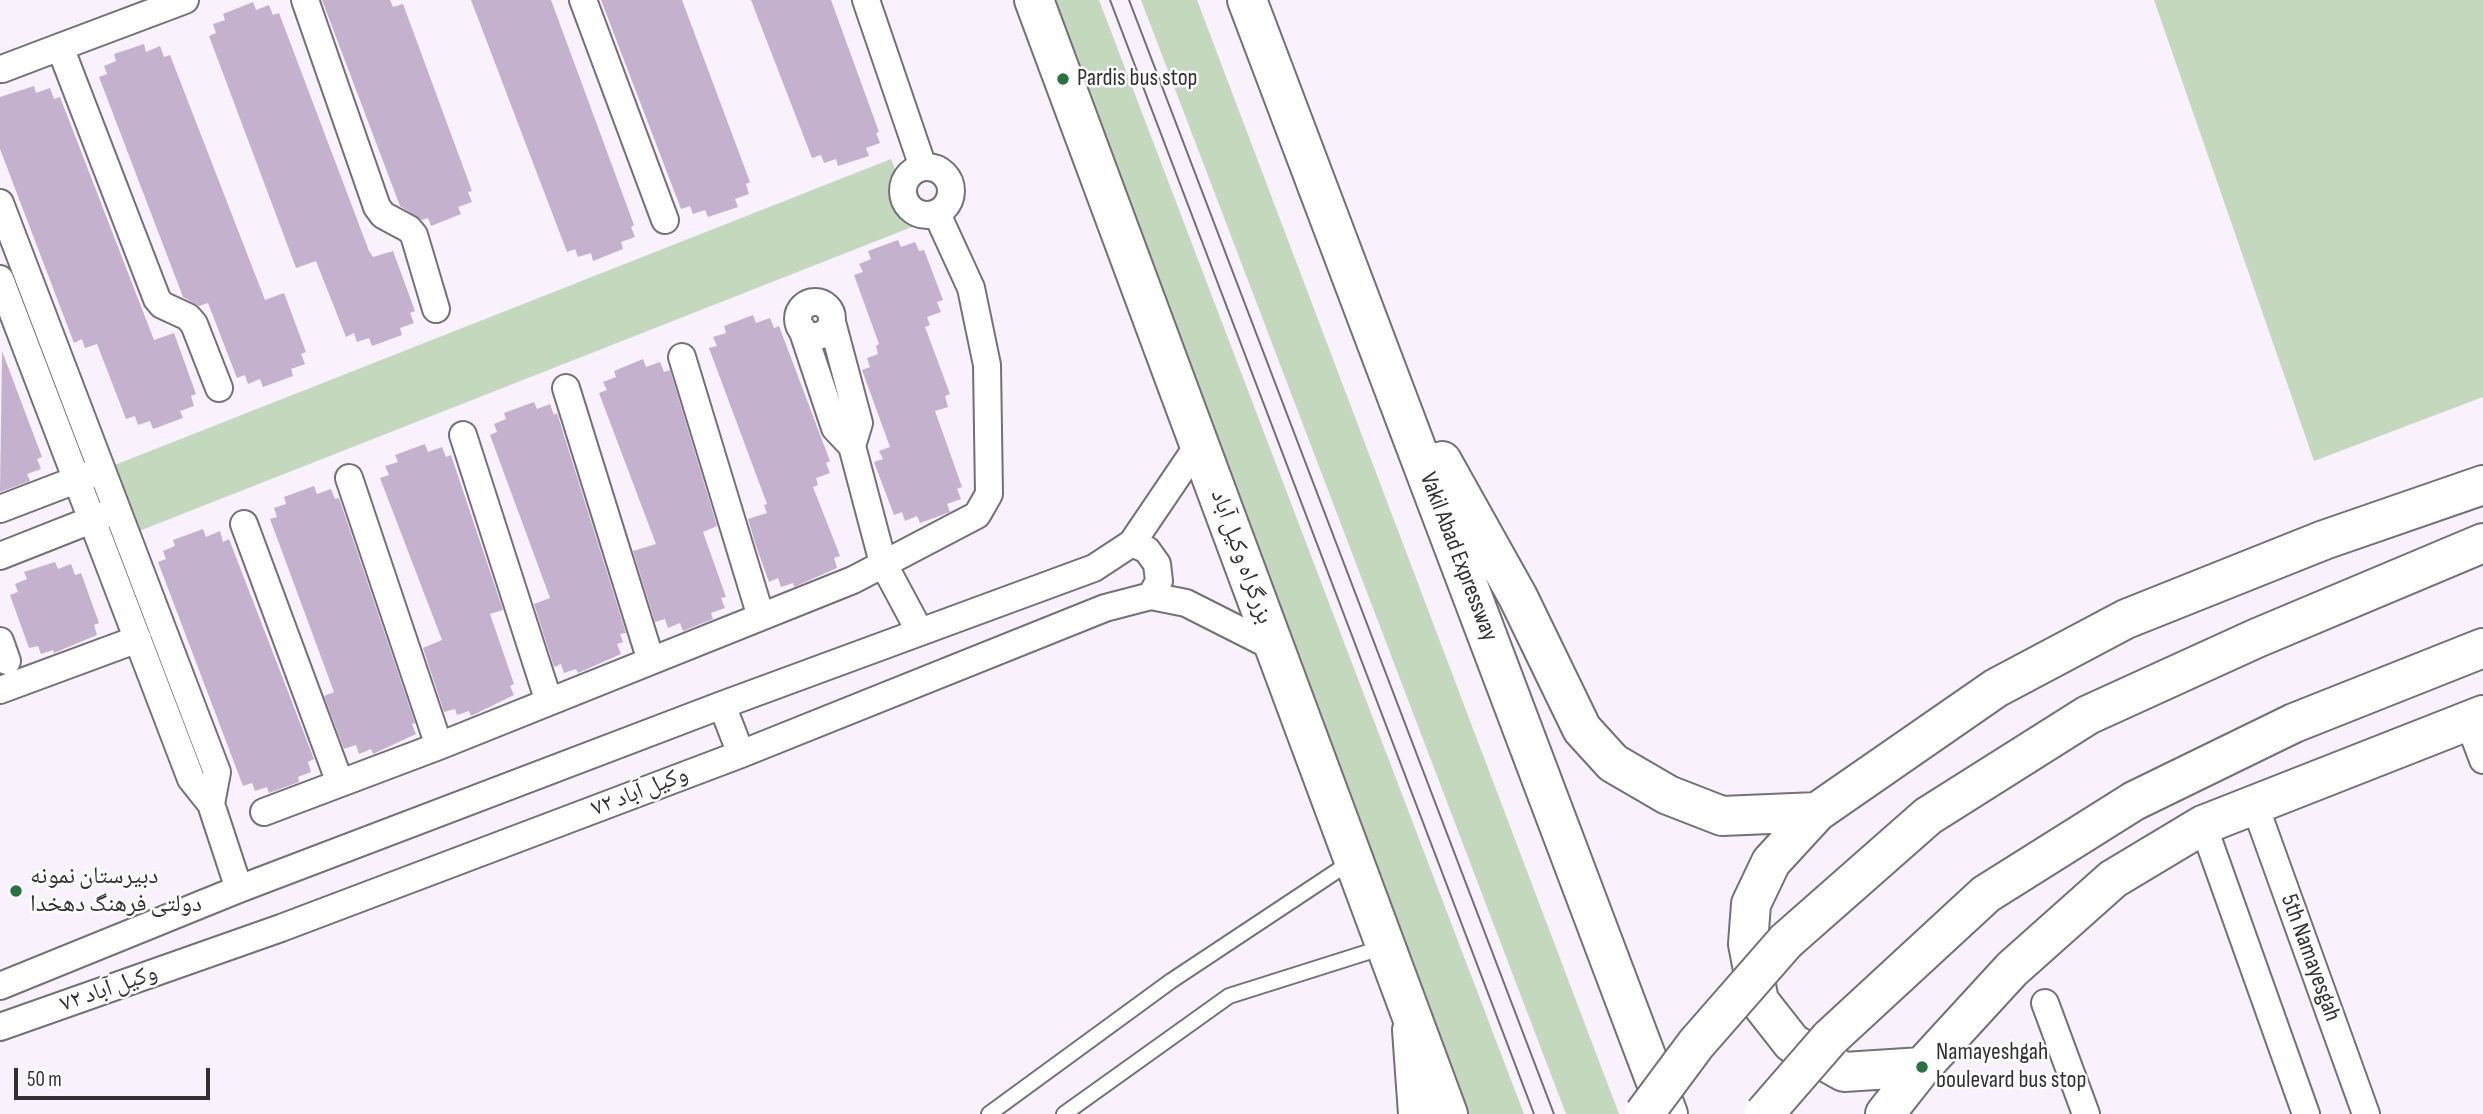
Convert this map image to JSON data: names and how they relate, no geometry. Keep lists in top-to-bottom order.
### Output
{
  "streets": {
    "main road": ["بزرگراه وکیل آباد", "Vakil Abad Expressway"],
    "street": ["۷۲ وکیل آباد", "5th Namayesgah"]
  },
  "crossings": [
    ["بزرگراه وکیل آباد", "۷۲ وکیل آباد"]
  ],
  "places": ["Pardis bus stop", "دبیرستان نمونه دولتی فرهنگ دهخدا", "Namayeshgah boulevard bus stop"],
  "scale_bar": "50 m"
}
